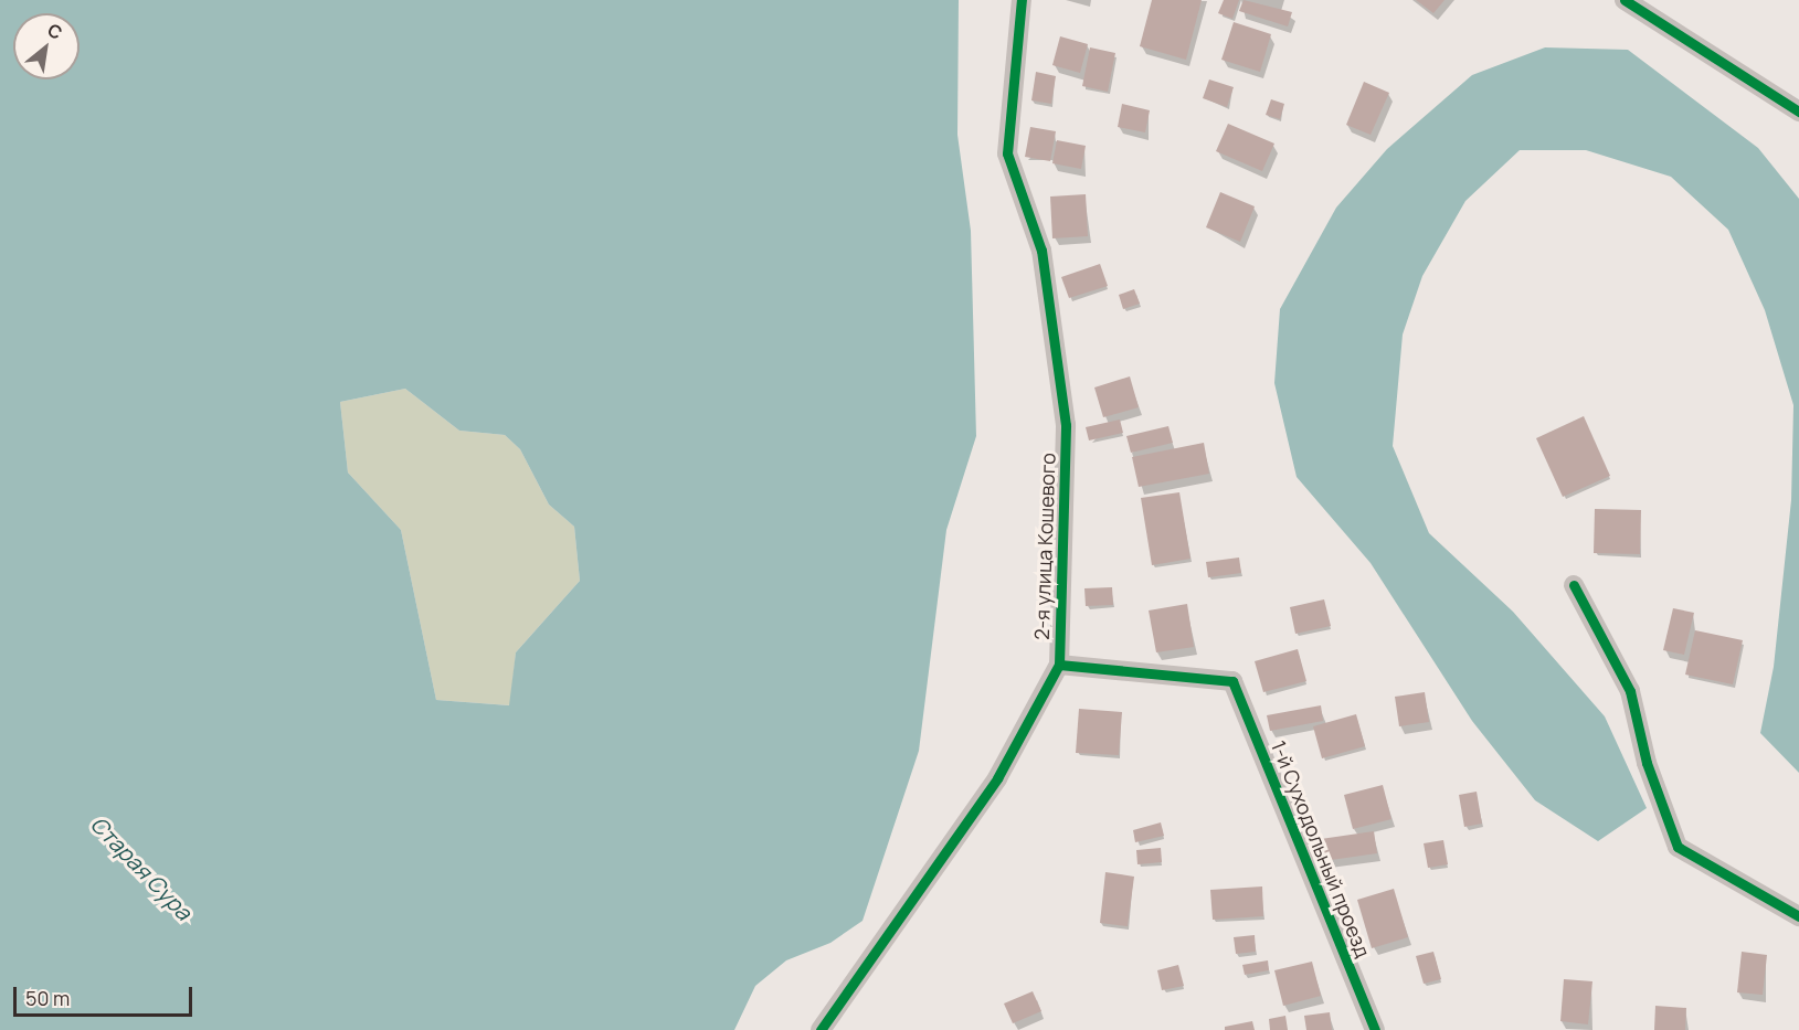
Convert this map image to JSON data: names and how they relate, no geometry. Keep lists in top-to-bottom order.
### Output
{
  "streets": {
    "street": ["2-я улица Кошевого", "1-й Суходольный проезд"]
  },
  "crossings": [
    ["2-я улица Кошевого", "1-й Суходольный проезд"]
  ],
  "water": ["Старая Сура"],
  "scale_bar": "50 m",
  "north": "top right"
}
